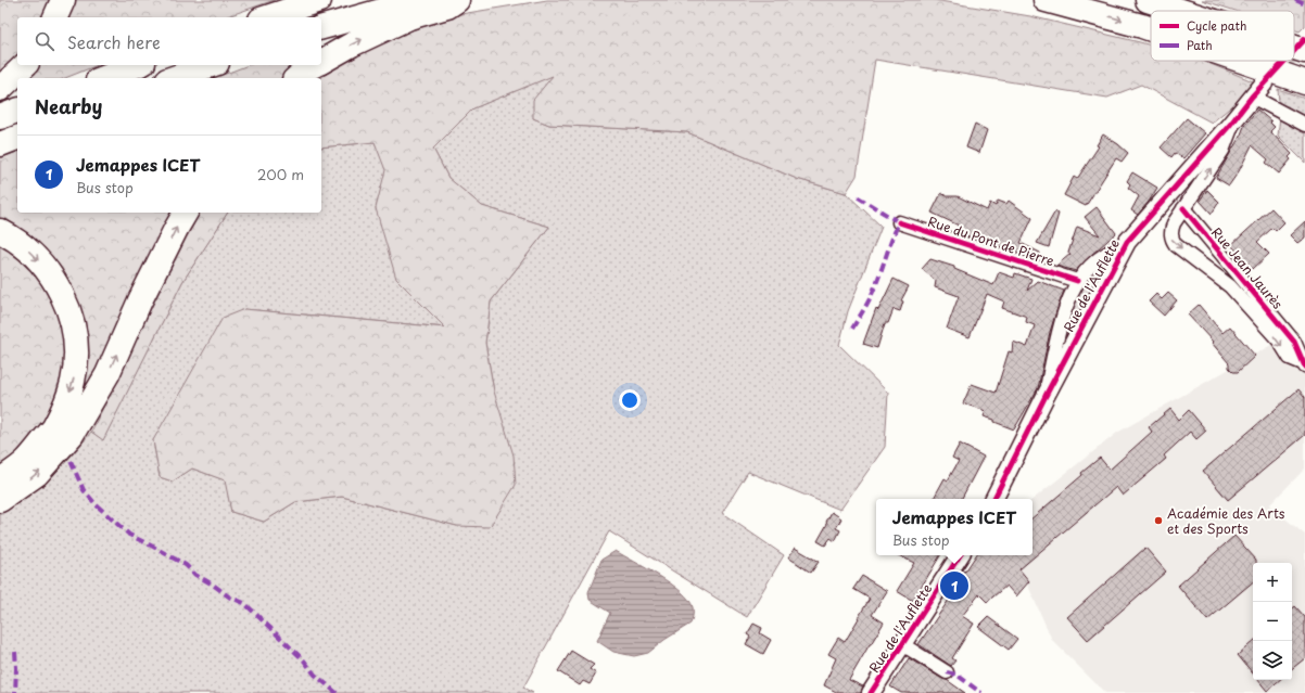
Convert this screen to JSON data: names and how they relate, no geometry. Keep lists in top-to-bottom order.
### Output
{
  "streets": {
    "street": ["Rue du Pont de Pierre", "Rue Jean Jaurès", "Rue de l'Auflette"]
  },
  "crossings": [
    ["Rue Jean Jaurès", "Rue de l'Auflette"]
  ],
  "places": ["Académie des Arts et des Sports"],
  "legend": ["Cycle path", "Path"],
  "page": {
    "search": "Search here",
    "heading": "Nearby",
    "list": [
      {
        "mark": "1",
        "name": "Jemappes ICET",
        "note": "Bus stop",
        "value": "200 m"
      }
    ],
    "popup": ["Jemappes ICET", "Bus stop"],
    "map_buttons": ["+", "−"],
    "pins": "1"
  }
}
